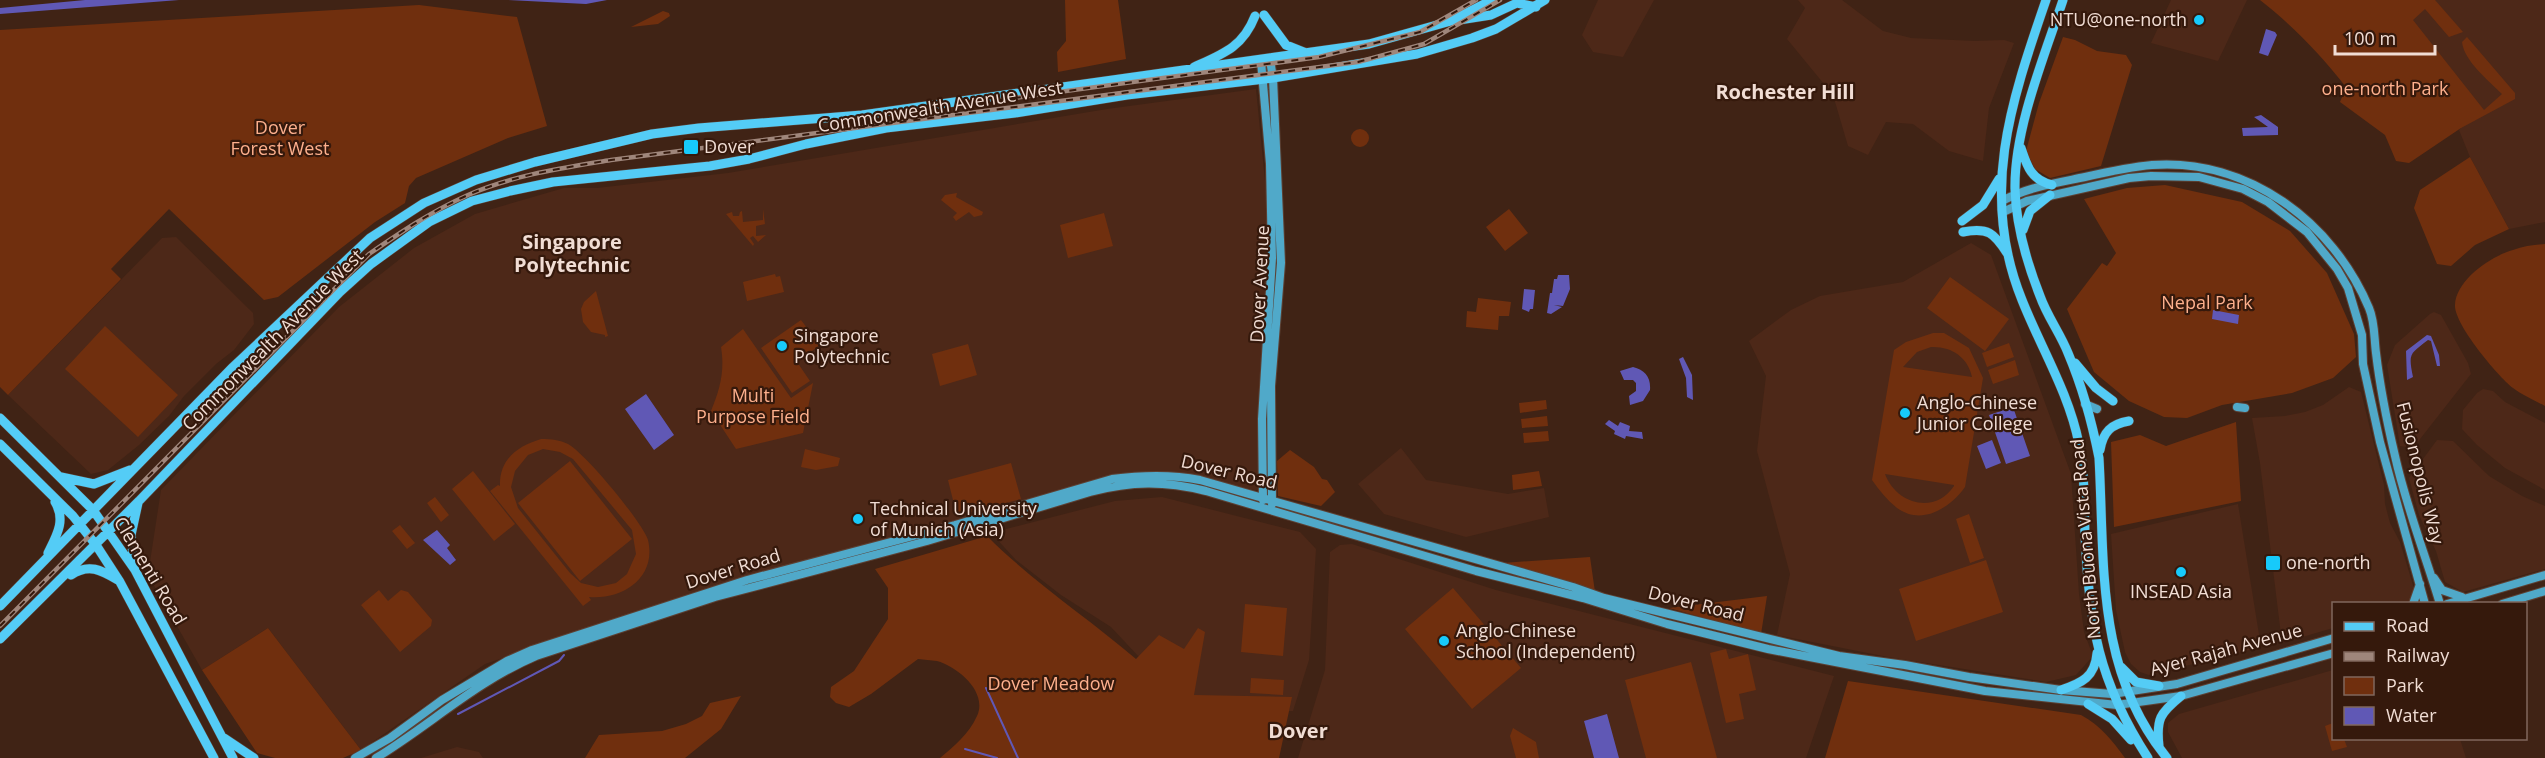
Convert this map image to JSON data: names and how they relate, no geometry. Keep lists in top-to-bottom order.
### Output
{
  "streets": {
    "main road": ["Commonwealth Avenue West", "North Buona Vista Road", "Clementi Road"],
    "street": [
      "Dover Avenue",
      "Dover Road",
      "Fusionopolis Way",
      "Ayer Rajah Avenue"
    ]
  },
  "crossings": [
    ["Commonwealth Avenue West", "Dover Avenue"],
    ["Commonwealth Avenue West", "Clementi Road"],
    ["Dover Avenue", "Dover Road"],
    ["Dover Road", "North Buona Vista Road"],
    ["Dover Road", "Ayer Rajah Avenue"],
    ["North Buona Vista Road", "Ayer Rajah Avenue"]
  ],
  "districts": ["Rochester Hill", "Singapore Polytechnic", "Dover"],
  "parks": [
    "one-north Park",
    "Dover Forest West",
    "Nepal Park",
    "Multi Purpose Field",
    "Dover Meadow"
  ],
  "places": {
    "other": [
      "NTU@one-north",
      "Singapore Polytechnic",
      "Anglo-Chinese Junior College",
      "Technical University of Munich (Asia)",
      "INSEAD Asia",
      "Anglo-Chinese School (Independent)"
    ],
    "transit": ["Dover", "one-north"]
  },
  "legend": [
    "Road",
    "Railway",
    "Park",
    "Water"
  ],
  "scale_bar": "100 m"
}
